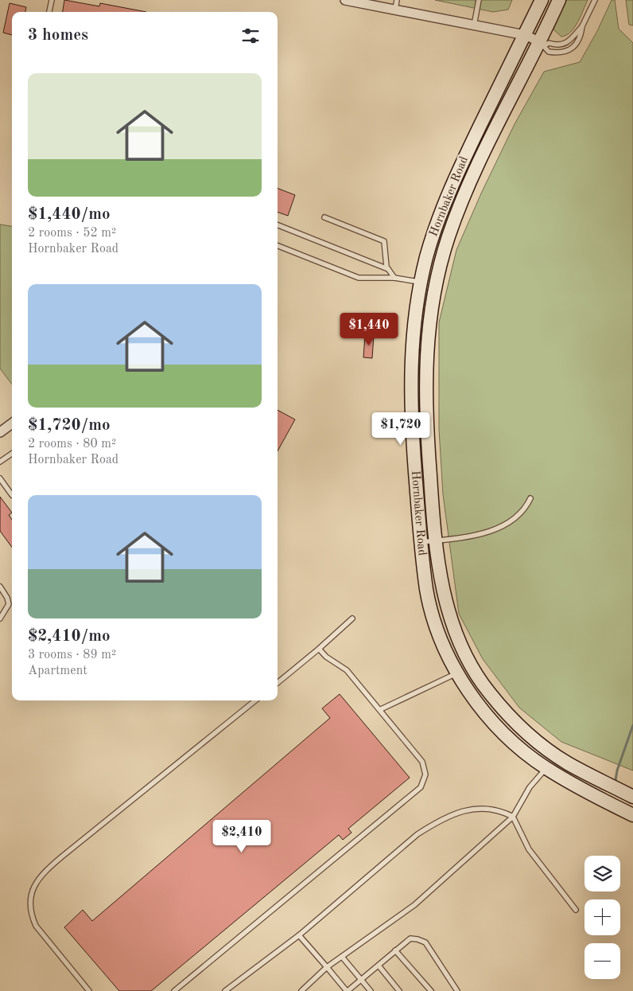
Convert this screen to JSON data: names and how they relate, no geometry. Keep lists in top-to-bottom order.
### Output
{
  "streets": {
    "main road": ["Hornbaker Road"]
  },
  "page": {
    "heading": "3 homes",
    "list": [
      {
        "name": "$1,440/mo",
        "note": "2 rooms · 52 m² · Hornbaker Road"
      },
      {
        "name": "$1,720/mo",
        "note": "2 rooms · 80 m² · Hornbaker Road"
      },
      {
        "name": "$2,410/mo",
        "note": "3 rooms · 89 m² · Apartment"
      }
    ],
    "price": ["$1,440", "$1,720", "$2,410"],
    "map_buttons": ["+", "−"]
  }
}
